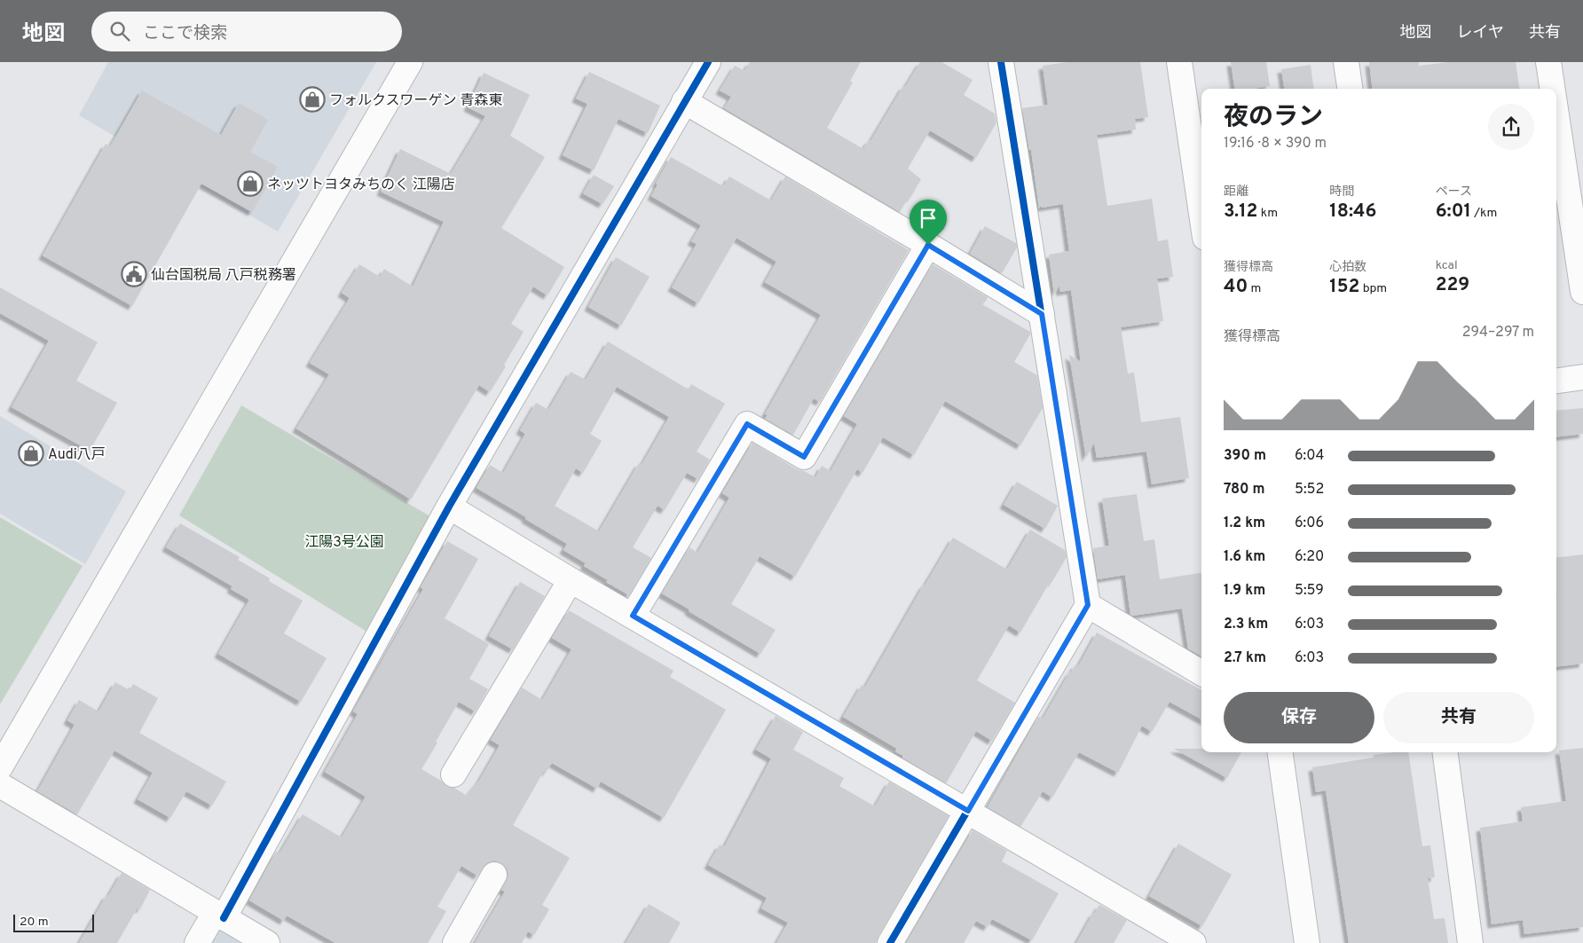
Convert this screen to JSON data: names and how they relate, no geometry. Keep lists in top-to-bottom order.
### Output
{
  "parks": ["江陽3号公園"],
  "places": {
    "shop": ["フォルクスワーゲン 青森東", "ネッツトヨタみちのく 江陽店", "Audi八戸"],
    "public building": ["仙台国税局 八戸税務署"]
  },
  "scale_bar": "20 m",
  "page": {
    "header": "地図",
    "search": "ここで検索",
    "nav": ["地図", "レイヤ", "共有"],
    "heading": ["夜のラン", "19:16 · 8 × 390 m"],
    "stats": [
      ["距離", "3.12 km"],
      ["時間", "18:46"],
      ["ペース", "6:01 /km"],
      ["獲得標高", "40 m"],
      ["心拍数", "152 bpm"],
      ["kcal", "229"]
    ],
    "chart": ["獲得標高", "294–297 m"],
    "list": [
      {
        "name": "390 m",
        "note": "6:04"
      },
      {
        "name": "780 m",
        "note": "5:52"
      },
      {
        "name": "1.2 km",
        "note": "6:06"
      },
      {
        "name": "1.6 km",
        "note": "6:20"
      },
      {
        "name": "1.9 km",
        "note": "5:59"
      },
      {
        "name": "2.3 km",
        "note": "6:03"
      },
      {
        "name": "2.7 km",
        "note": "6:03"
      }
    ],
    "buttons": ["保存", "共有"],
    "scale": "20 m"
  }
}
